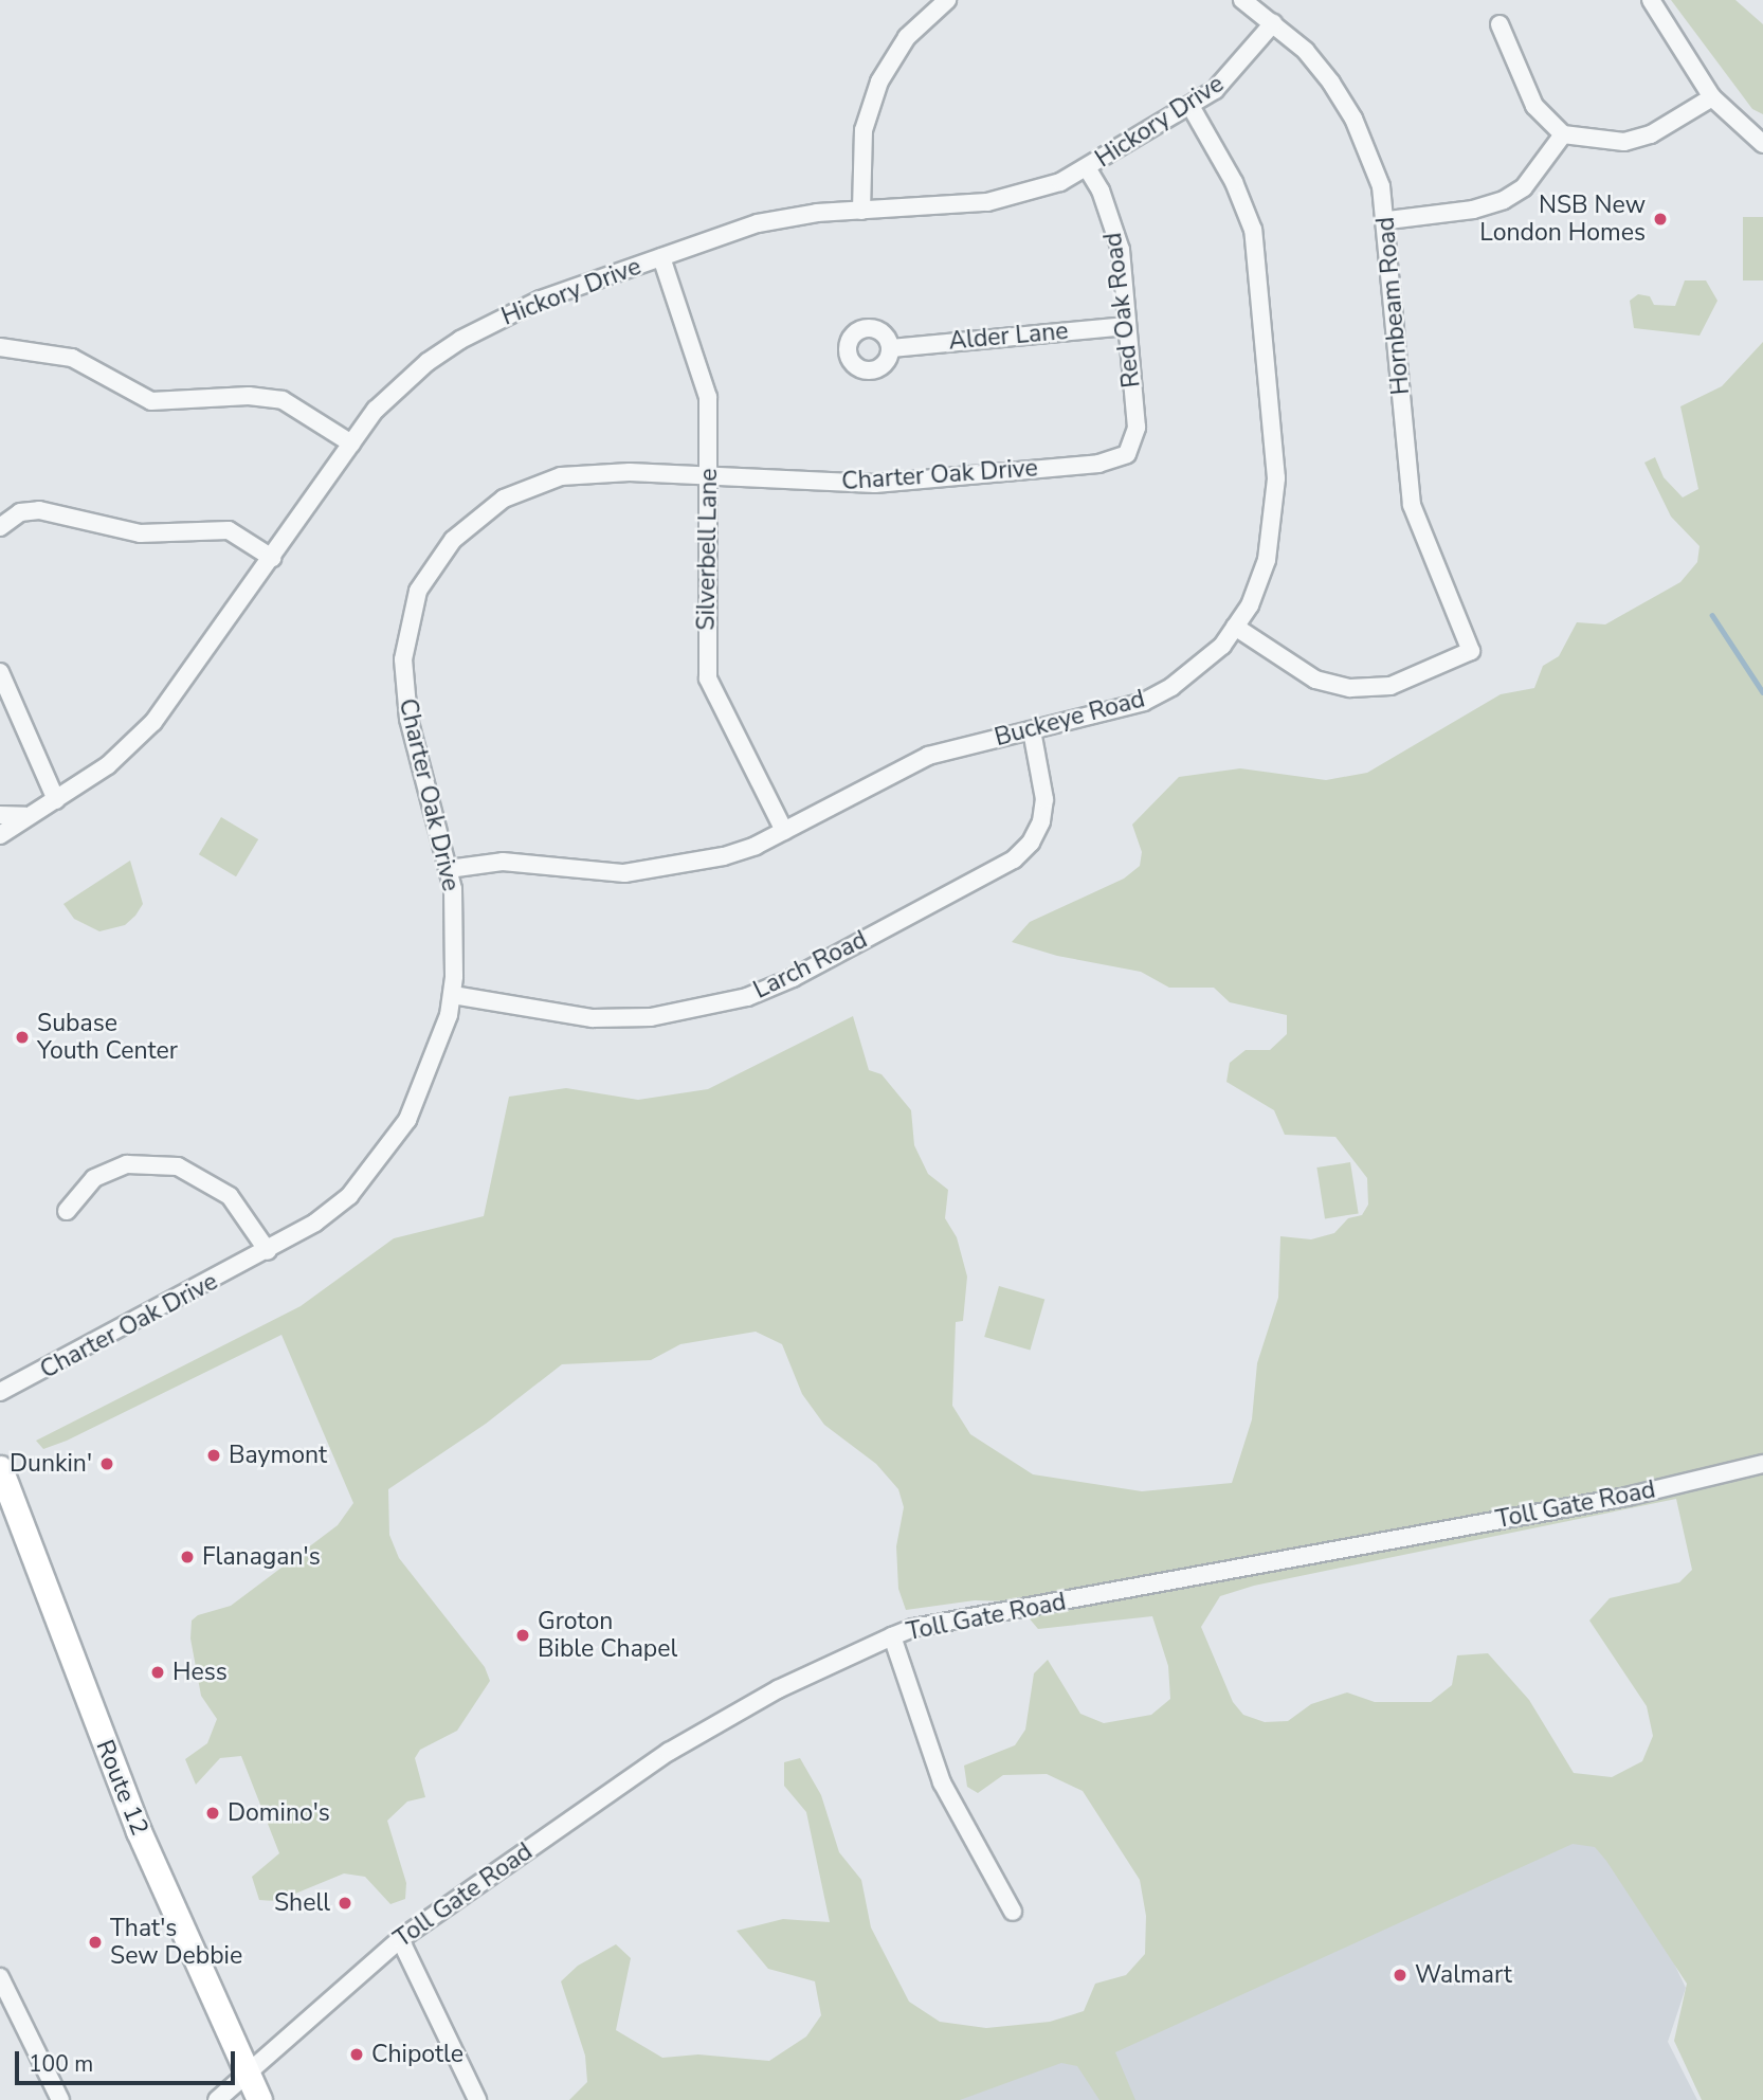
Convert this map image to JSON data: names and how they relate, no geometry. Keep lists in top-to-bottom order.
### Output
{
  "streets": {
    "highway": ["Route 12"],
    "street": [
      "Hickory Drive",
      "Hornbeam Road",
      "Red Oak Road",
      "Alder Lane",
      "Charter Oak Drive",
      "Silverbell Lane",
      "Buckeye Road",
      "Larch Road",
      "Toll Gate Road"
    ]
  },
  "crossings": [
    ["Hickory Drive", "Hornbeam Road"],
    ["Hickory Drive", "Red Oak Road"],
    ["Hickory Drive", "Silverbell Lane"],
    ["Hickory Drive", "Buckeye Road"],
    ["Hornbeam Road", "Buckeye Road"],
    ["Red Oak Road", "Alder Lane"],
    ["Red Oak Road", "Charter Oak Drive"],
    ["Charter Oak Drive", "Silverbell Lane"],
    ["Charter Oak Drive", "Buckeye Road"],
    ["Charter Oak Drive", "Larch Road"],
    ["Silverbell Lane", "Buckeye Road"],
    ["Buckeye Road", "Larch Road"],
    ["Toll Gate Road", "Route 12"]
  ],
  "places": [
    "NSB New London Homes",
    "Subase Youth Center",
    "Baymont",
    "Dunkin'",
    "Flanagan's",
    "Groton Bible Chapel",
    "Hess",
    "Domino's",
    "Shell",
    "That's Sew Debbie",
    "Walmart",
    "Chipotle"
  ],
  "scale_bar": "100 m"
}
